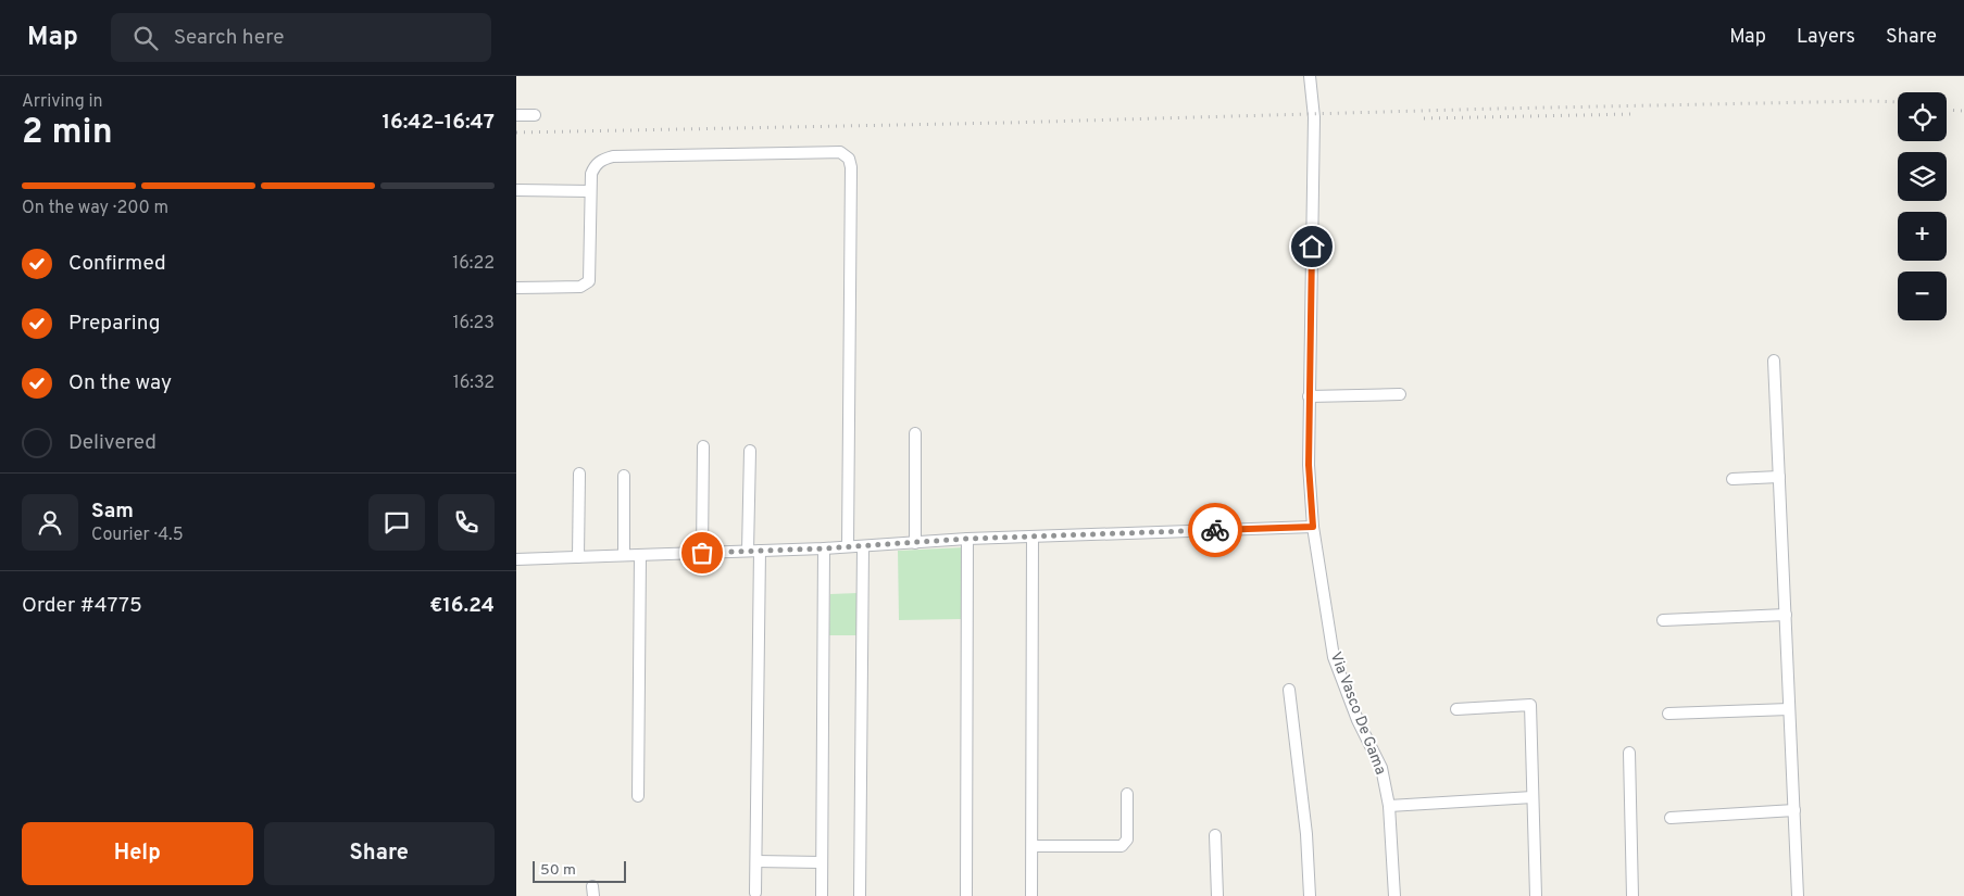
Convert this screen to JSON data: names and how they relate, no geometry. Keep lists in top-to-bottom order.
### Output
{
  "streets": {
    "street": ["Via Vasco De Gama"]
  },
  "scale_bar": "50 m",
  "page": {
    "header": "Map",
    "search": "Search here",
    "nav": ["Map", "Layers", "Share"],
    "heading": ["2 min", "Arriving in", "16:42–16:47"],
    "panel": [
      "Sam",
      "Courier · 4.5",
      "Order #4775",
      "€16.24"
    ],
    "map_buttons": ["+", "−"],
    "bar": "On the way · 200 m",
    "list": [
      ["Confirmed", "16:22"],
      ["Preparing", "16:23"],
      ["On the way", "16:32"],
      "Delivered"
    ],
    "buttons": ["Help", "Share"],
    "scale": "50 m"
  }
}
